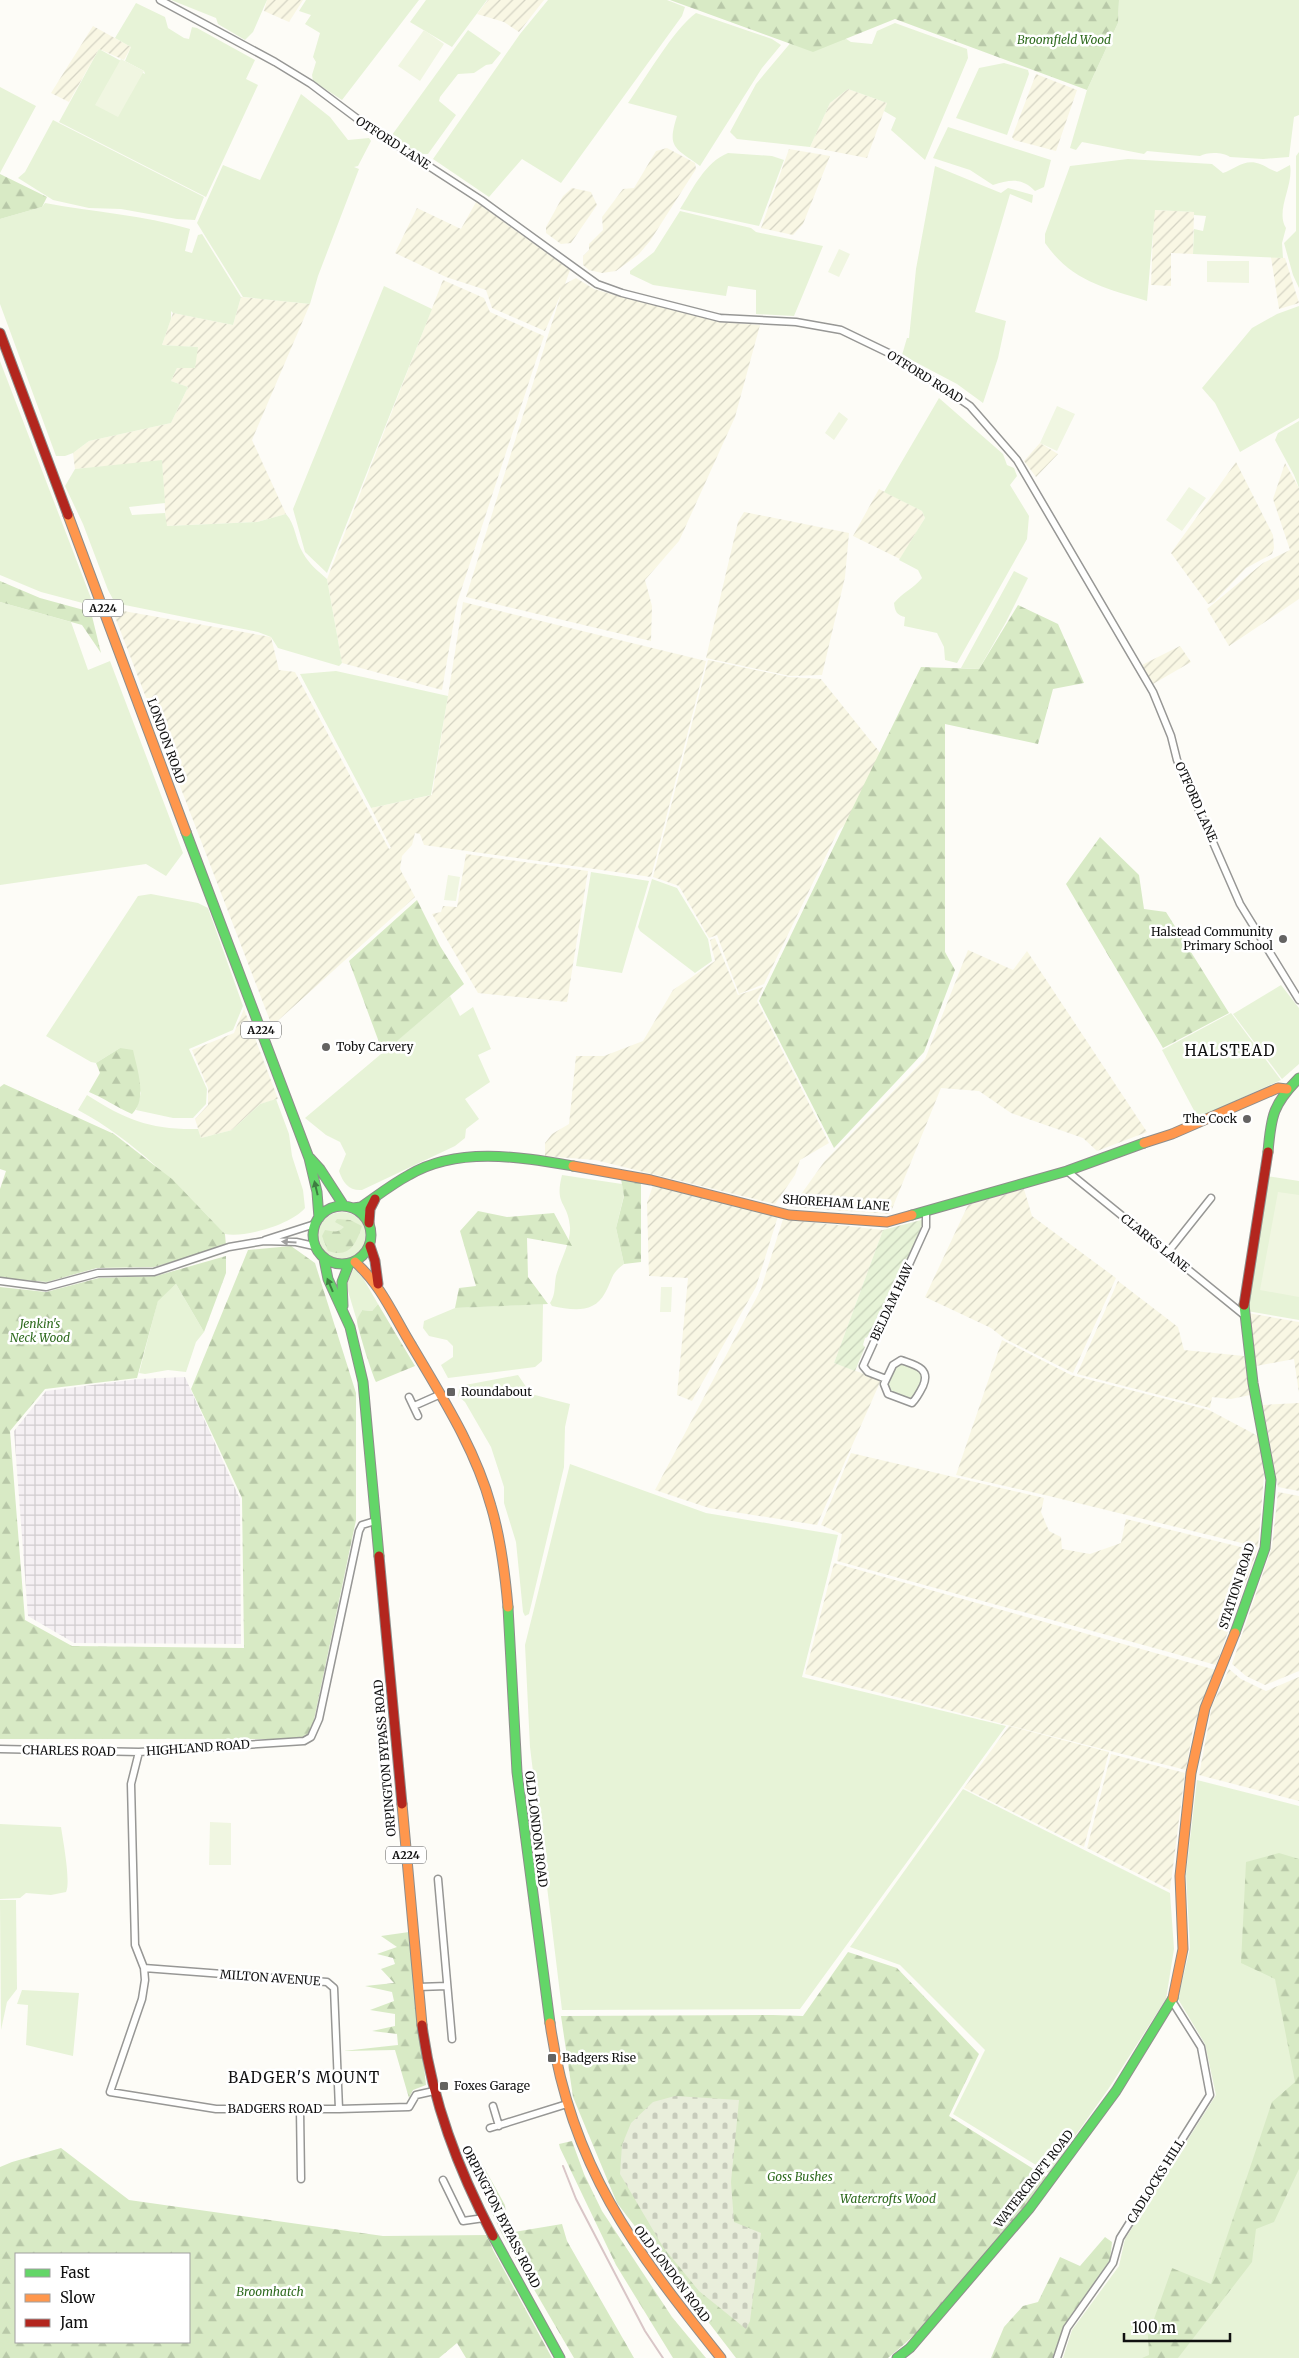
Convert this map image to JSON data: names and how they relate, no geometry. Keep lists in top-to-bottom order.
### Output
{
  "streets": {
    "street": [
      "OTFORD LANE",
      "OTFORD ROAD",
      "A224",
      "LONDON ROAD",
      "SHOREHAM LANE",
      "CLARKS LANE",
      "BELDAM HAW",
      "STATION ROAD",
      "HIGHLAND ROAD",
      "CHARLES ROAD",
      "ORPINGTON BYPASS ROAD",
      "OLD LONDON ROAD",
      "MILTON AVENUE",
      "BADGERS ROAD",
      "WATERCROFT ROAD",
      "CADLOCKS HILL"
    ]
  },
  "crossings": [
    ["OTFORD LANE", "OTFORD ROAD"],
    ["LONDON ROAD", "SHOREHAM LANE"],
    ["LONDON ROAD", "ORPINGTON BYPASS ROAD"],
    ["LONDON ROAD", "OLD LONDON ROAD"],
    ["SHOREHAM LANE", "CLARKS LANE"],
    ["SHOREHAM LANE", "BELDAM HAW"],
    ["SHOREHAM LANE", "STATION ROAD"],
    ["SHOREHAM LANE", "ORPINGTON BYPASS ROAD"],
    ["SHOREHAM LANE", "OLD LONDON ROAD"],
    ["CLARKS LANE", "STATION ROAD"],
    ["STATION ROAD", "WATERCROFT ROAD"],
    ["STATION ROAD", "CADLOCKS HILL"],
    ["HIGHLAND ROAD", "CHARLES ROAD"],
    ["HIGHLAND ROAD", "ORPINGTON BYPASS ROAD"],
    ["HIGHLAND ROAD", "MILTON AVENUE"],
    ["HIGHLAND ROAD", "BADGERS ROAD"],
    ["ORPINGTON BYPASS ROAD", "OLD LONDON ROAD"],
    ["ORPINGTON BYPASS ROAD", "BADGERS ROAD"],
    ["MILTON AVENUE", "BADGERS ROAD"],
    ["WATERCROFT ROAD", "CADLOCKS HILL"]
  ],
  "districts": ["HALSTEAD", "BADGER'S MOUNT"],
  "parks": [
    "Broomfield Wood",
    "Jenkin's Neck Wood",
    "Goss Bushes",
    "Watercrofts Wood",
    "Broomhatch"
  ],
  "places": {
    "other": ["Halstead Community Primary School", "Toby Carvery", "The Cock"],
    "transit": ["Roundabout", "Badgers Rise", "Foxes Garage"]
  },
  "legend": ["Fast", "Slow", "Jam"],
  "scale_bar": "100 m"
}
